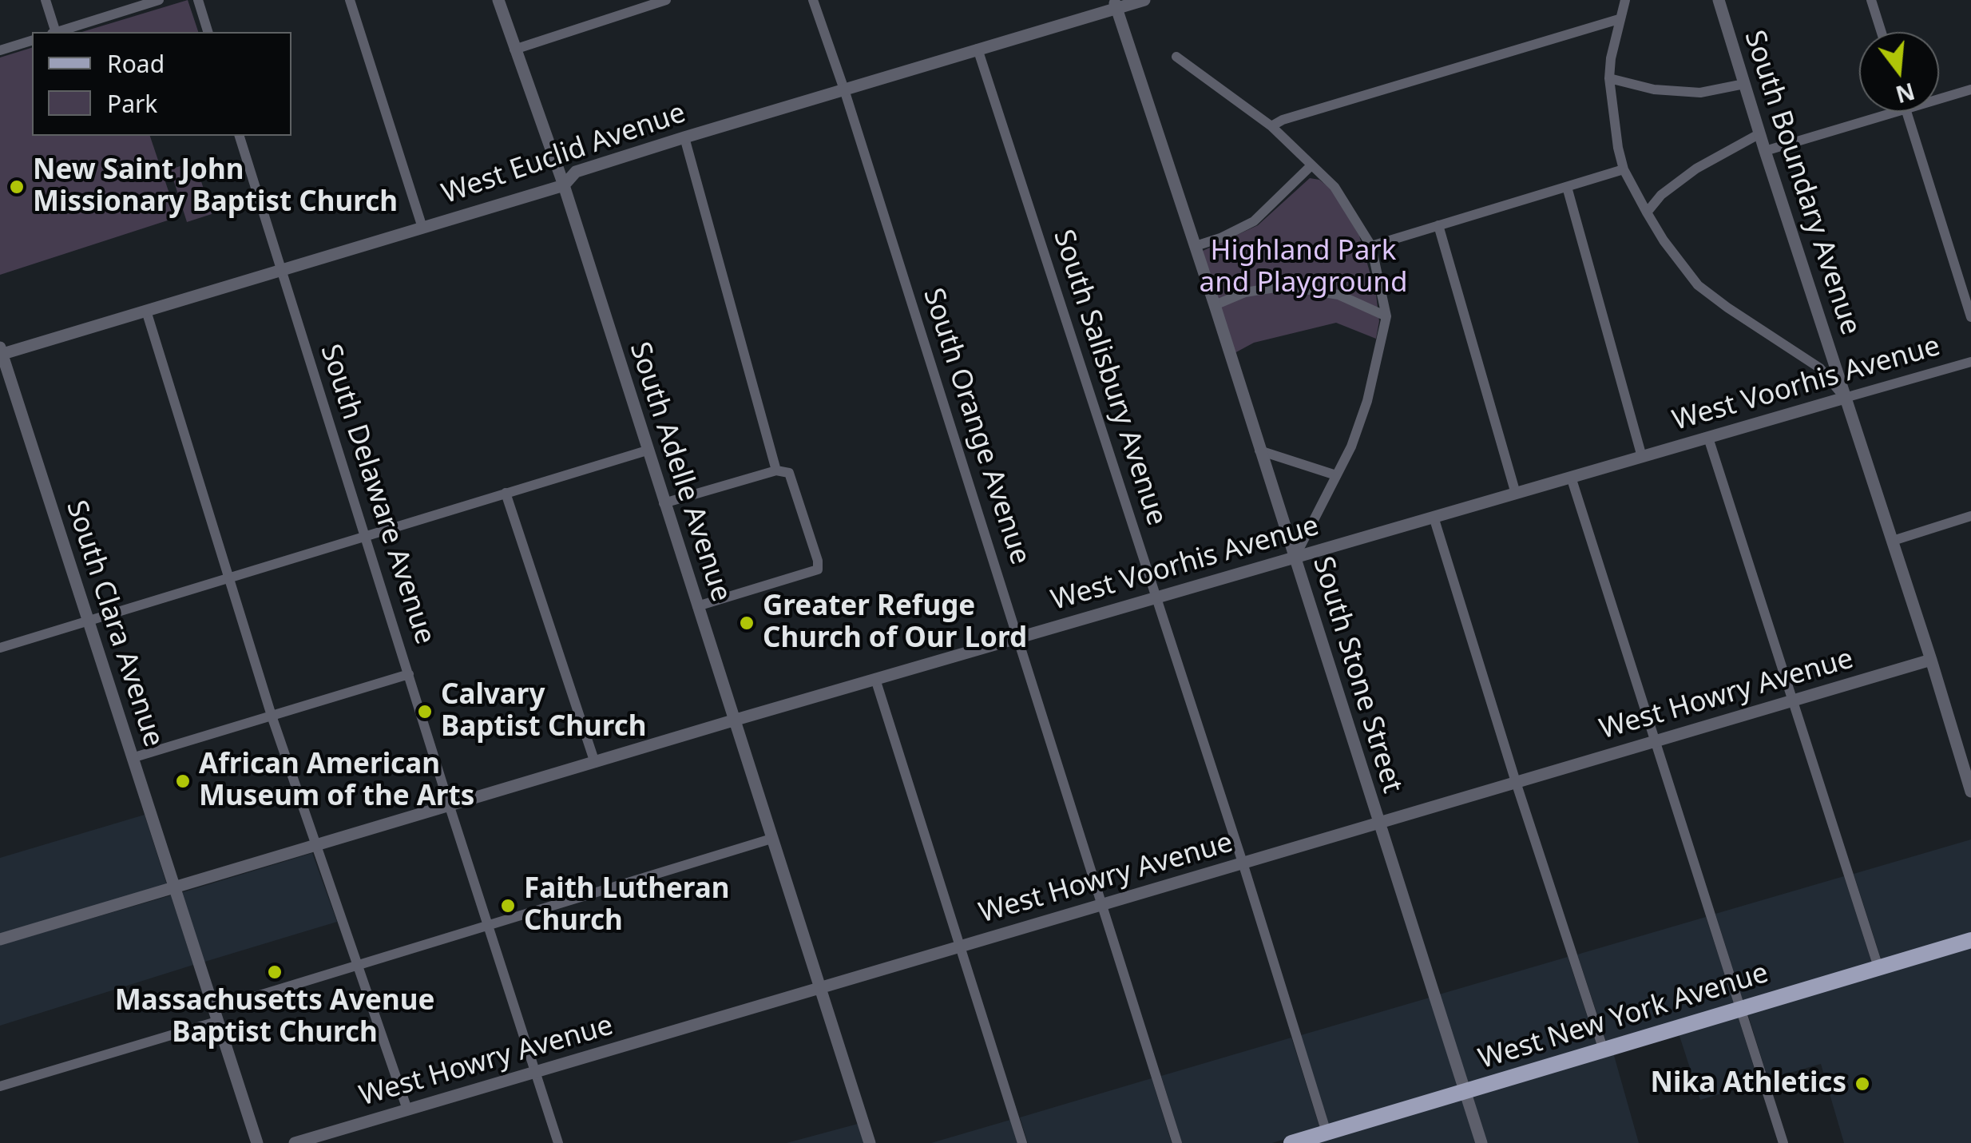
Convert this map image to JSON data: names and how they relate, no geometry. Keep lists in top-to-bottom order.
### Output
{
  "streets": {
    "main road": ["West New York Avenue"],
    "street": [
      "West Euclid Avenue",
      "South Boundary Avenue",
      "South Salisbury Avenue",
      "West Voorhis Avenue",
      "South Orange Avenue",
      "South Adelle Avenue",
      "South Delaware Avenue",
      "South Clara Avenue",
      "South Stone Street",
      "West Howry Avenue"
    ]
  },
  "crossings": [
    ["West Euclid Avenue", "South Salisbury Avenue"],
    ["West Euclid Avenue", "South Orange Avenue"],
    ["West Euclid Avenue", "South Adelle Avenue"],
    ["West Euclid Avenue", "South Delaware Avenue"],
    ["West Euclid Avenue", "South Clara Avenue"],
    ["West Euclid Avenue", "South Stone Street"],
    ["South Boundary Avenue", "West Voorhis Avenue"],
    ["South Boundary Avenue", "West Howry Avenue"],
    ["South Salisbury Avenue", "West Voorhis Avenue"],
    ["South Salisbury Avenue", "West Howry Avenue"],
    ["South Salisbury Avenue", "West New York Avenue"],
    ["West Voorhis Avenue", "South Orange Avenue"],
    ["West Voorhis Avenue", "South Adelle Avenue"],
    ["West Voorhis Avenue", "South Delaware Avenue"],
    ["West Voorhis Avenue", "South Clara Avenue"],
    ["West Voorhis Avenue", "South Stone Street"],
    ["South Orange Avenue", "West Howry Avenue"],
    ["South Adelle Avenue", "West Howry Avenue"],
    ["South Delaware Avenue", "West Howry Avenue"],
    ["South Stone Street", "West Howry Avenue"],
    ["South Stone Street", "West New York Avenue"]
  ],
  "parks": ["Highland Park and Playground"],
  "places": [
    "New Saint John Missionary Baptist Church",
    "Greater Refuge Church of Our Lord",
    "Calvary Baptist Church",
    "African American Museum of the Arts",
    "Faith Lutheran Church",
    "Massachusetts Avenue Baptist Church",
    "Nika Athletics"
  ],
  "legend": ["Road", "Park"],
  "north": "bottom"
}
